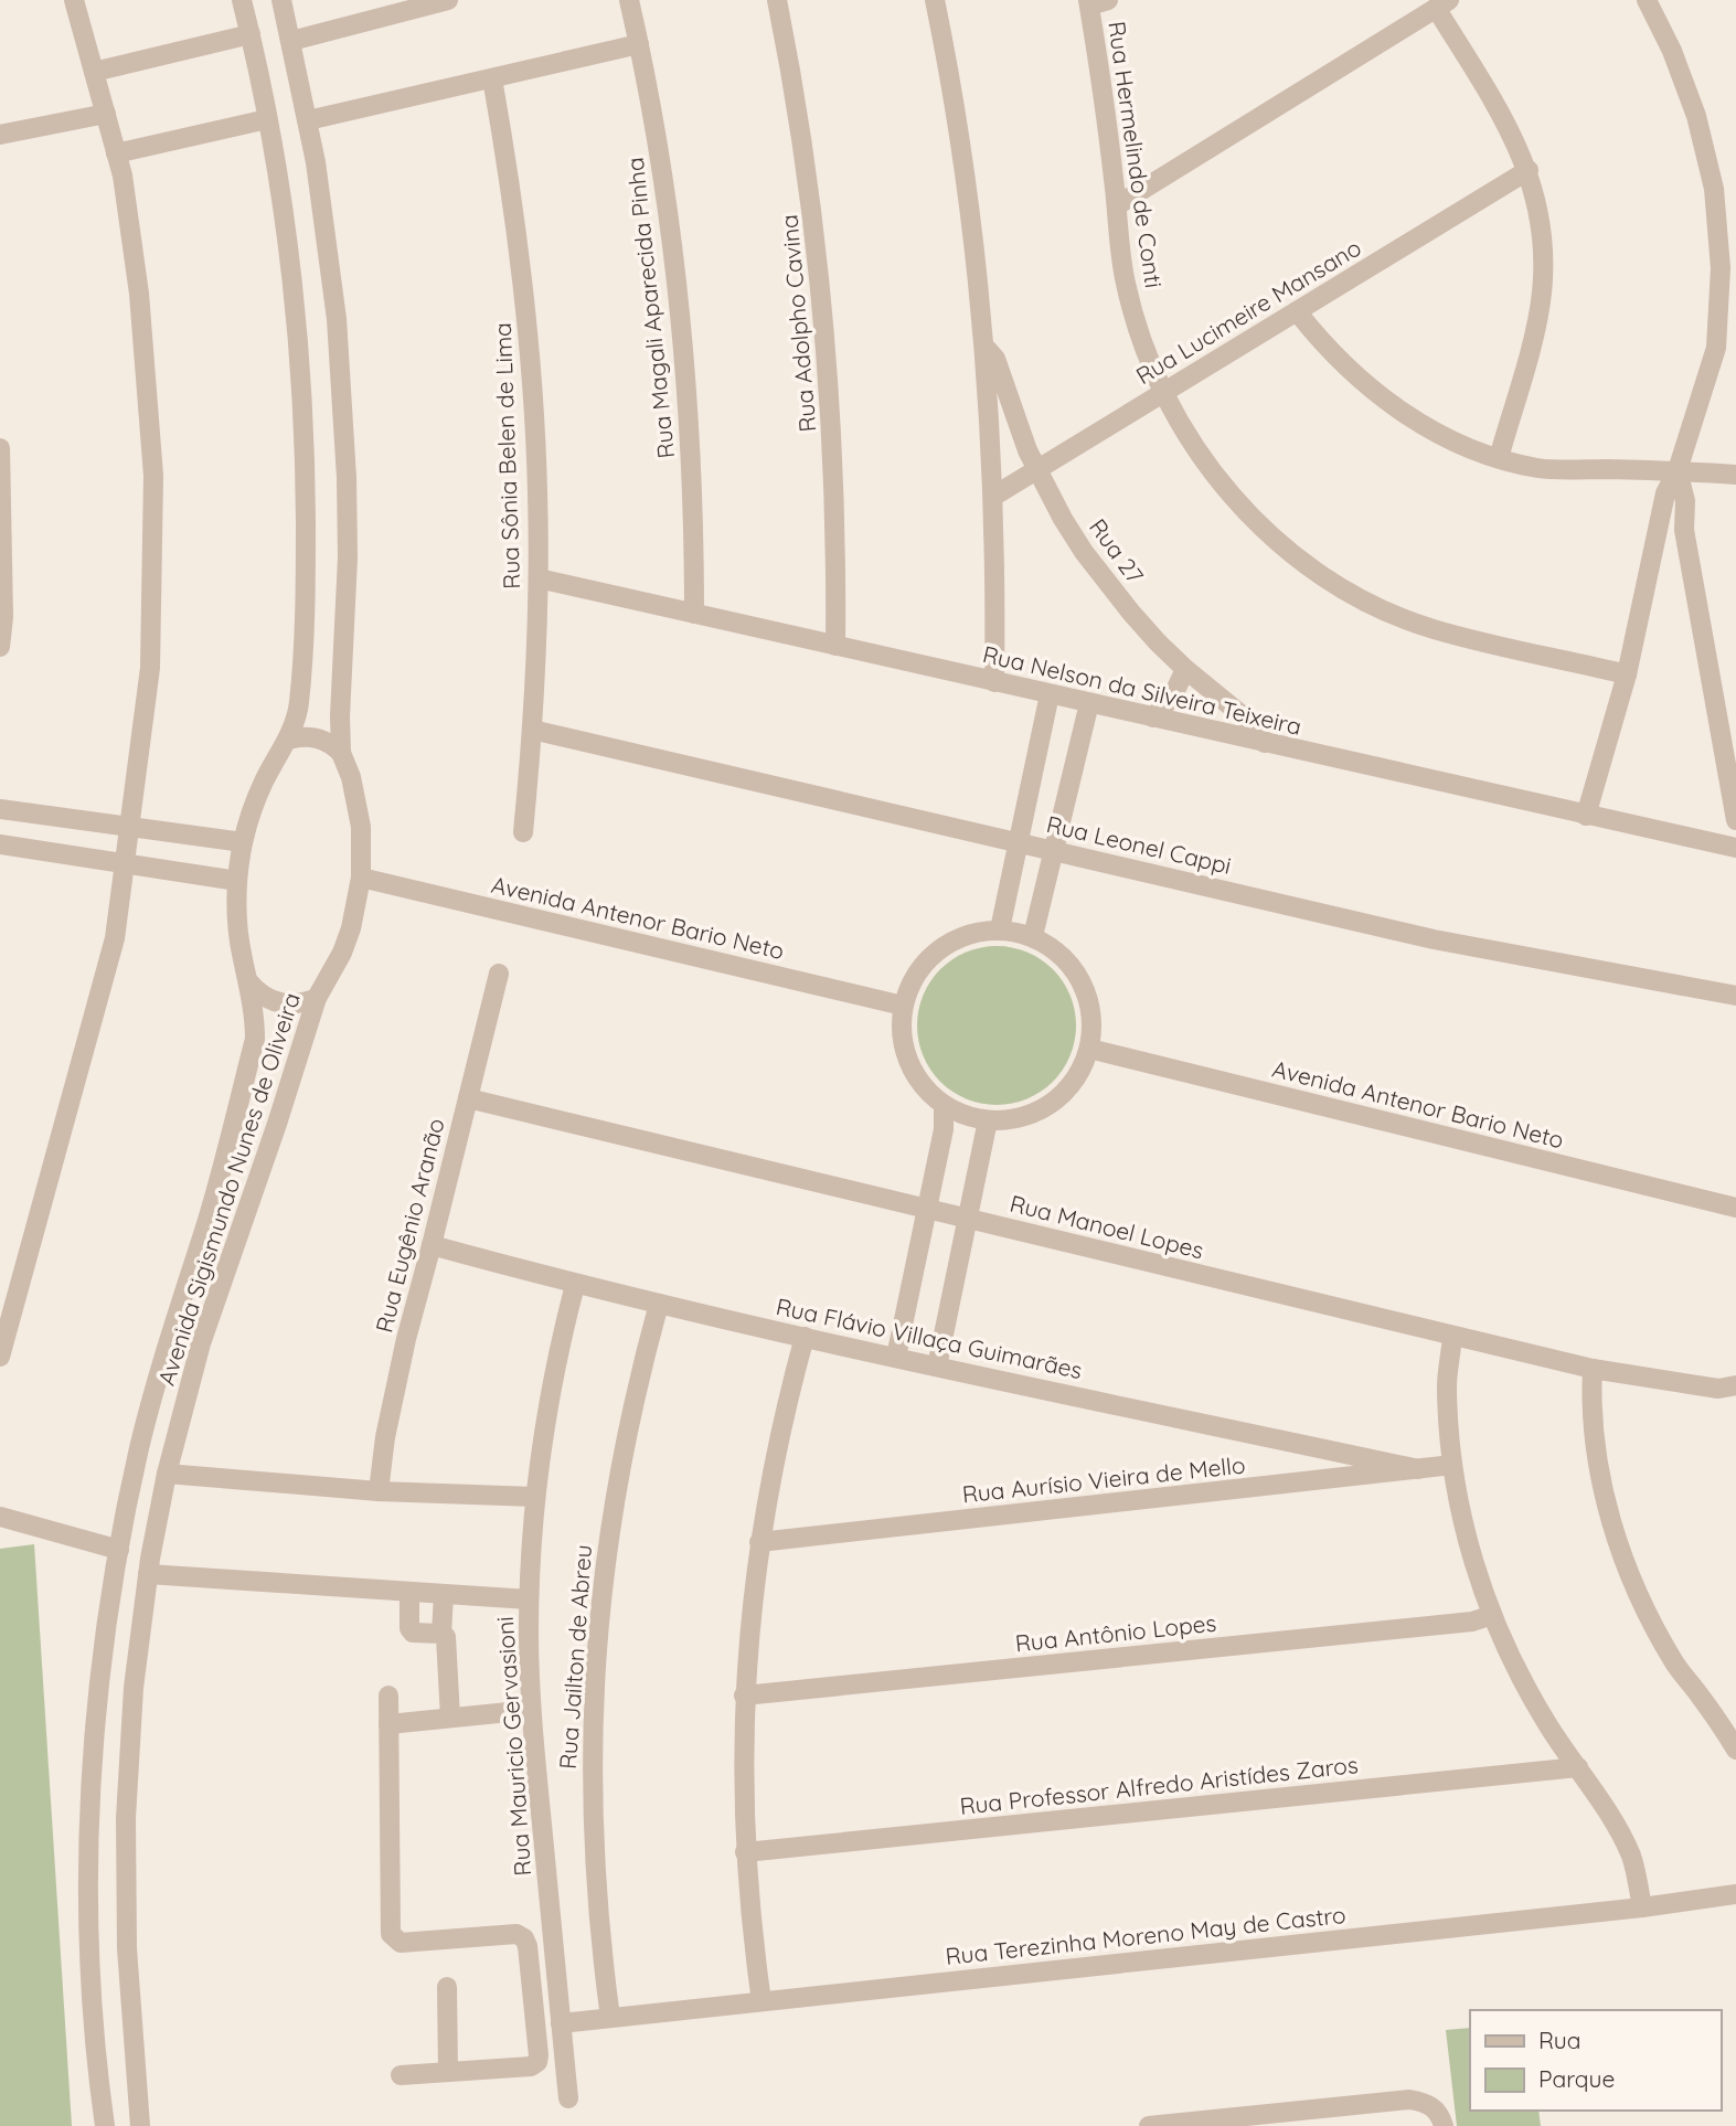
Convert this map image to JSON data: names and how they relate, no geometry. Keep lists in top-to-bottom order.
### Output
{
  "streets": {
    "street": [
      "Rua Hermelindo de Conti",
      "Rua Magali Aparecida Pinha",
      "Rua Lucimeire Mansano",
      "Rua Adolpho Cavina",
      "Rua Sônia Belen de Lima",
      "Rua 27",
      "Rua Nelson da Silveira Teixeira",
      "Rua Leonel Cappi",
      "Avenida Antenor Bario Neto",
      "Avenida Sigismundo Nunes de Oliveira",
      "Rua Eugênio Aranão",
      "Rua Manoel Lopes",
      "Rua Flávio Villaça Guimarães",
      "Rua Aurísio Vieira de Mello",
      "Rua Antônio Lopes",
      "Rua Jailton de Abreu",
      "Rua Mauricio Gervasioni",
      "Rua Professor Alfredo Aristídes Zaros",
      "Rua Terezinha Moreno May de Castro"
    ]
  },
  "crossings": [
    ["Rua Hermelindo de Conti", "Rua Lucimeire Mansano"],
    ["Rua Magali Aparecida Pinha", "Rua Nelson da Silveira Teixeira"],
    ["Rua Lucimeire Mansano", "Rua 27"],
    ["Rua Adolpho Cavina", "Rua Nelson da Silveira Teixeira"],
    ["Rua Sônia Belen de Lima", "Rua Nelson da Silveira Teixeira"],
    ["Rua Sônia Belen de Lima", "Rua Leonel Cappi"],
    ["Rua 27", "Rua Nelson da Silveira Teixeira"],
    ["Avenida Antenor Bario Neto", "Avenida Sigismundo Nunes de Oliveira"],
    ["Rua Eugênio Aranão", "Rua Manoel Lopes"],
    ["Rua Eugênio Aranão", "Rua Flávio Villaça Guimarães"],
    ["Rua Flávio Villaça Guimarães", "Rua Aurísio Vieira de Mello"],
    ["Rua Flávio Villaça Guimarães", "Rua Jailton de Abreu"],
    ["Rua Flávio Villaça Guimarães", "Rua Mauricio Gervasioni"],
    ["Rua Jailton de Abreu", "Rua Terezinha Moreno May de Castro"],
    ["Rua Mauricio Gervasioni", "Rua Terezinha Moreno May de Castro"]
  ],
  "legend": ["Rua", "Parque"]
}
